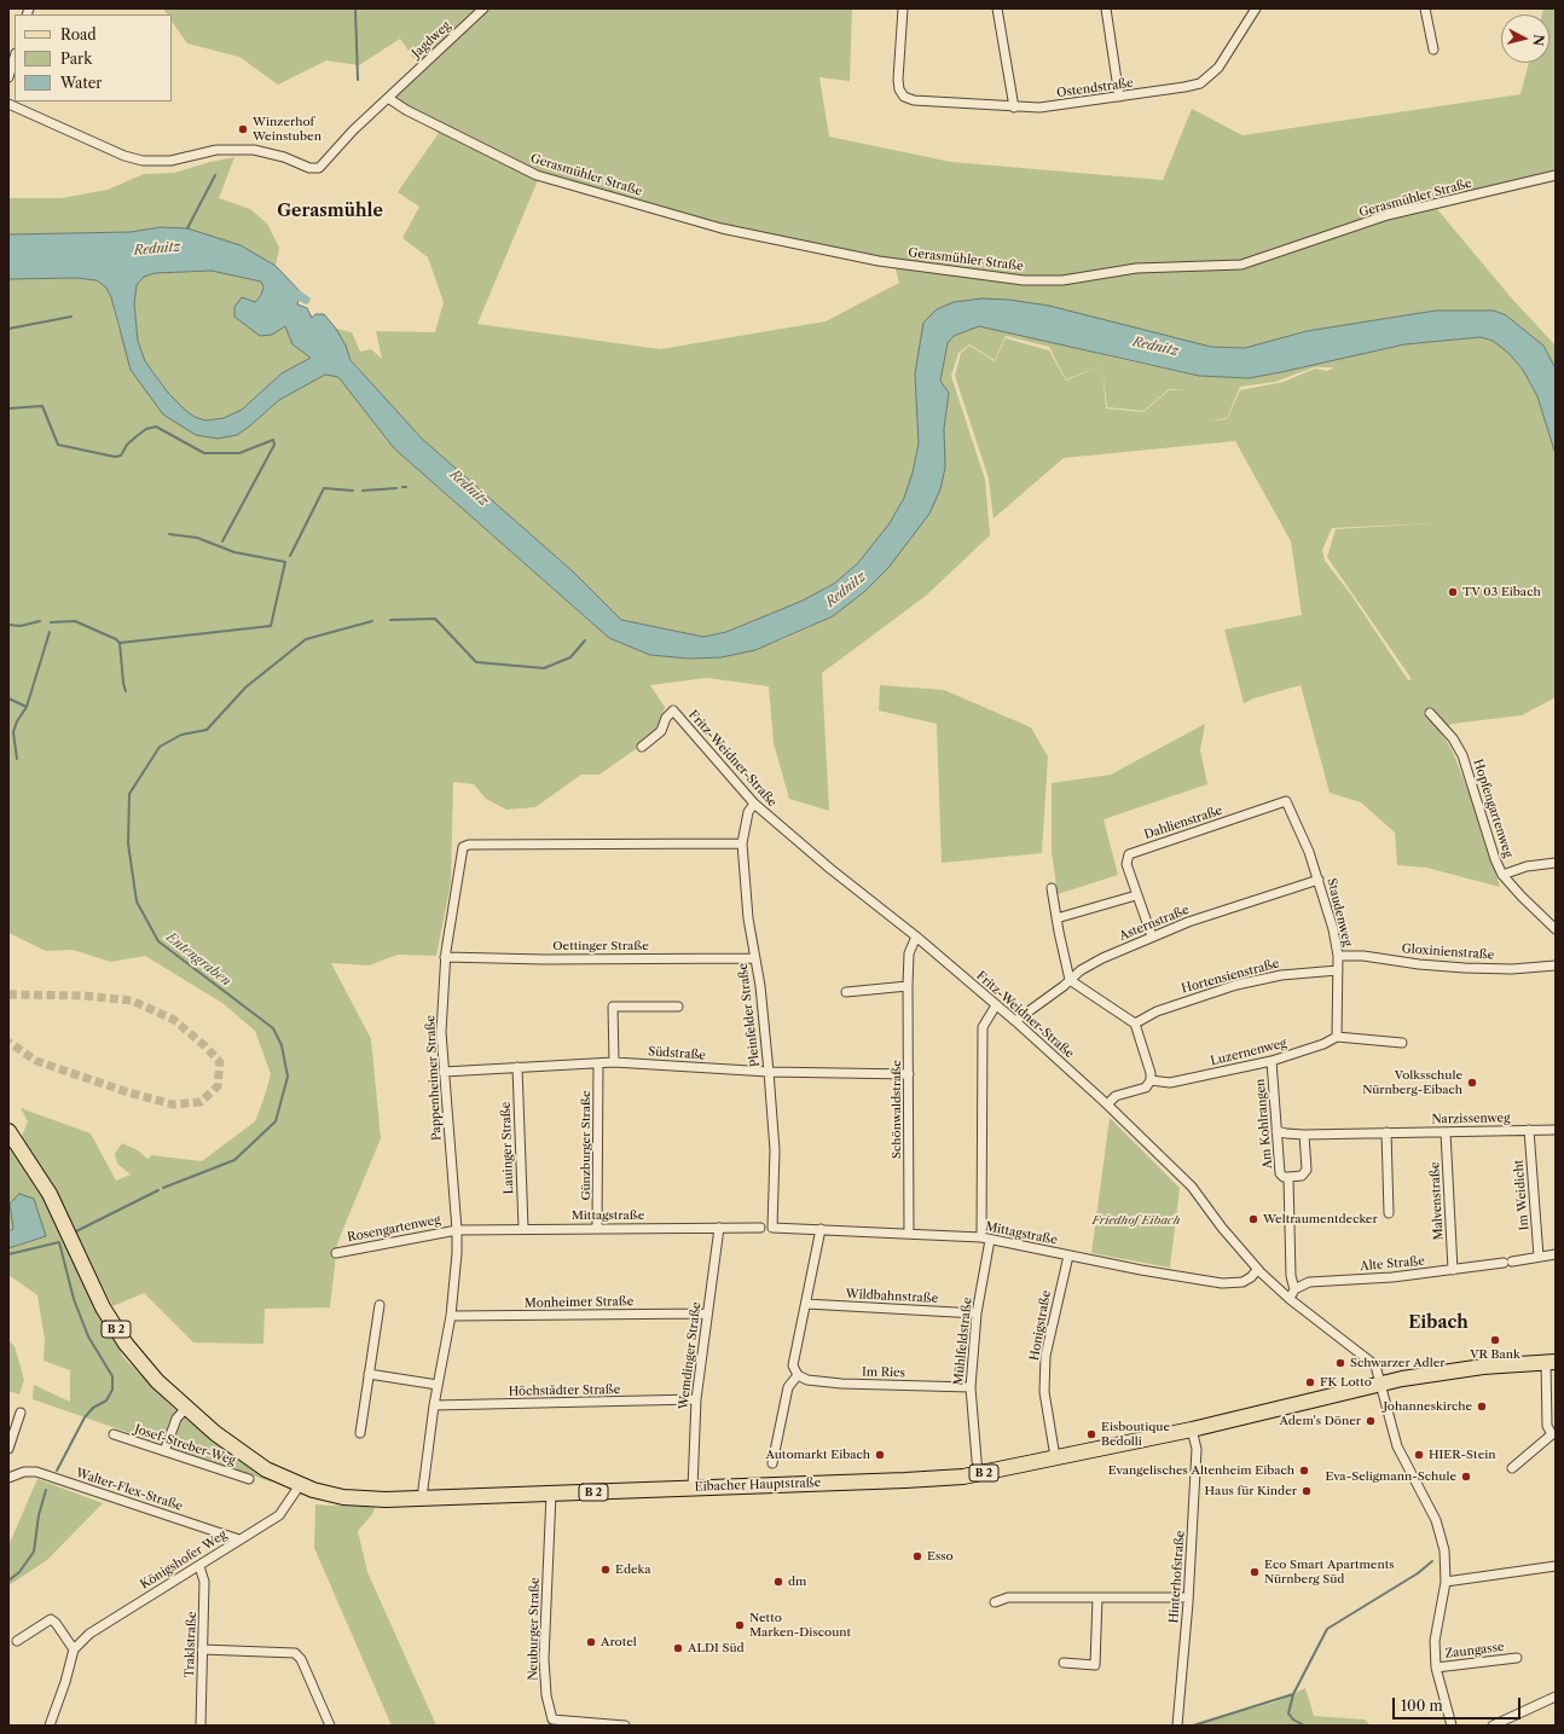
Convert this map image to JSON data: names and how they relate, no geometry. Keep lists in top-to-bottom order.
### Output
{
  "streets": {
    "main road": ["B 2", "Eibacher Hauptstraße"],
    "street": [
      "Jagdweg",
      "Ostendstraße",
      "Gerasmühler Straße",
      "Fritz-Weidner-Straße",
      "Hopfengartenweg",
      "Dahlienstraße",
      "Staudenweg",
      "Asternstraße",
      "Oettinger Straße",
      "Gloxinienstraße",
      "Hortensienstraße",
      "Pleinfelder Straße",
      "Luzernenweg",
      "Südstraße",
      "Pappenheimer Straße",
      "Schönwaldstraße",
      "Narzissenweg",
      "Am Kohlrangen",
      "Günzburger Straße",
      "Lauinger Straße",
      "Im Weidicht",
      "Malvenstraße",
      "Mittagstraße",
      "Rosengartenweg",
      "Alte Straße",
      "Wildbahnstraße",
      "Monheimer Straße",
      "Honigstraße",
      "Mühlfeldstraße",
      "Wemdinger Straße",
      "Im Ries",
      "Höchstädter Straße",
      "Josef-Streber-Weg",
      "Walter-Flex-Straße",
      "Königshofer Weg",
      "Hinterhofstraße",
      "Neuburger Straße",
      "Traklstraße",
      "Zaungasse"
    ]
  },
  "crossings": [
    ["Jagdweg", "Gerasmühler Straße"],
    ["Fritz-Weidner-Straße", "Asternstraße"],
    ["Fritz-Weidner-Straße", "Pleinfelder Straße"],
    ["Fritz-Weidner-Straße", "Schönwaldstraße"],
    ["Fritz-Weidner-Straße", "Mittagstraße"],
    ["Fritz-Weidner-Straße", "Mühlfeldstraße"],
    ["Fritz-Weidner-Straße", "Eibacher Hauptstraße"],
    ["Fritz-Weidner-Straße", "Zaungasse"],
    ["Dahlienstraße", "Staudenweg"],
    ["Dahlienstraße", "Asternstraße"],
    ["Staudenweg", "Asternstraße"],
    ["Staudenweg", "Gloxinienstraße"],
    ["Staudenweg", "Hortensienstraße"],
    ["Staudenweg", "Luzernenweg"],
    ["Oettinger Straße", "Pleinfelder Straße"],
    ["Oettinger Straße", "Pappenheimer Straße"],
    ["Pleinfelder Straße", "Südstraße"],
    ["Pleinfelder Straße", "Pappenheimer Straße"],
    ["Pleinfelder Straße", "Mittagstraße"],
    ["Luzernenweg", "Am Kohlrangen"],
    ["Südstraße", "Pappenheimer Straße"],
    ["Südstraße", "Schönwaldstraße"],
    ["Südstraße", "Günzburger Straße"],
    ["Südstraße", "Lauinger Straße"],
    ["Pappenheimer Straße", "Mittagstraße"],
    ["Pappenheimer Straße", "Rosengartenweg"],
    ["Pappenheimer Straße", "Monheimer Straße"],
    ["Pappenheimer Straße", "Höchstädter Straße"],
    ["Pappenheimer Straße", "Eibacher Hauptstraße"],
    ["Schönwaldstraße", "Mittagstraße"],
    ["Narzissenweg", "Am Kohlrangen"],
    ["Narzissenweg", "Im Weidicht"],
    ["Narzissenweg", "Malvenstraße"],
    ["Am Kohlrangen", "Alte Straße"],
    ["Günzburger Straße", "Mittagstraße"],
    ["Lauinger Straße", "Mittagstraße"],
    ["Im Weidicht", "Alte Straße"],
    ["Malvenstraße", "Alte Straße"],
    ["Mittagstraße", "Rosengartenweg"],
    ["Mittagstraße", "Honigstraße"],
    ["Mittagstraße", "Mühlfeldstraße"],
    ["Mittagstraße", "Wemdinger Straße"],
    ["Wildbahnstraße", "Mühlfeldstraße"],
    ["Monheimer Straße", "Wemdinger Straße"],
    ["Honigstraße", "Eibacher Hauptstraße"],
    ["Mühlfeldstraße", "Im Ries"],
    ["Mühlfeldstraße", "Eibacher Hauptstraße"],
    ["Wemdinger Straße", "Höchstädter Straße"],
    ["Wemdinger Straße", "Eibacher Hauptstraße"],
    ["Eibacher Hauptstraße", "Königshofer Weg"],
    ["Eibacher Hauptstraße", "Hinterhofstraße"],
    ["Eibacher Hauptstraße", "Neuburger Straße"],
    ["Walter-Flex-Straße", "Königshofer Weg"],
    ["Königshofer Weg", "Traklstraße"]
  ],
  "districts": ["Gerasmühle", "Eibach"],
  "water": ["Rednitz", "Entengraben"],
  "parks": ["Friedhof Eibach"],
  "places": [
    "Winzerhof Weinstuben",
    "TV 03 Eibach",
    "Volksschule Nürnberg-Eibach",
    "Weltraumentdecker",
    "VR Bank",
    "Schwarzer Adler",
    "FK Lotto",
    "Johanneskirche",
    "Adem's Döner",
    "Eisboutique Bedolli",
    "Automarkt Eibach",
    "HIER-Stein",
    "Evangelisches Altenheim Eibach",
    "Eva-Seligmann-Schule",
    "Haus für Kinder",
    "Esso",
    "Edeka",
    "Eco Smart Apartments Nürnberg Süd",
    "dm",
    "Netto Marken-Discount",
    "Arotel",
    "ALDI Süd"
  ],
  "legend": ["Road", "Park", "Water"],
  "scale_bar": "100 m",
  "north": "right"
}
